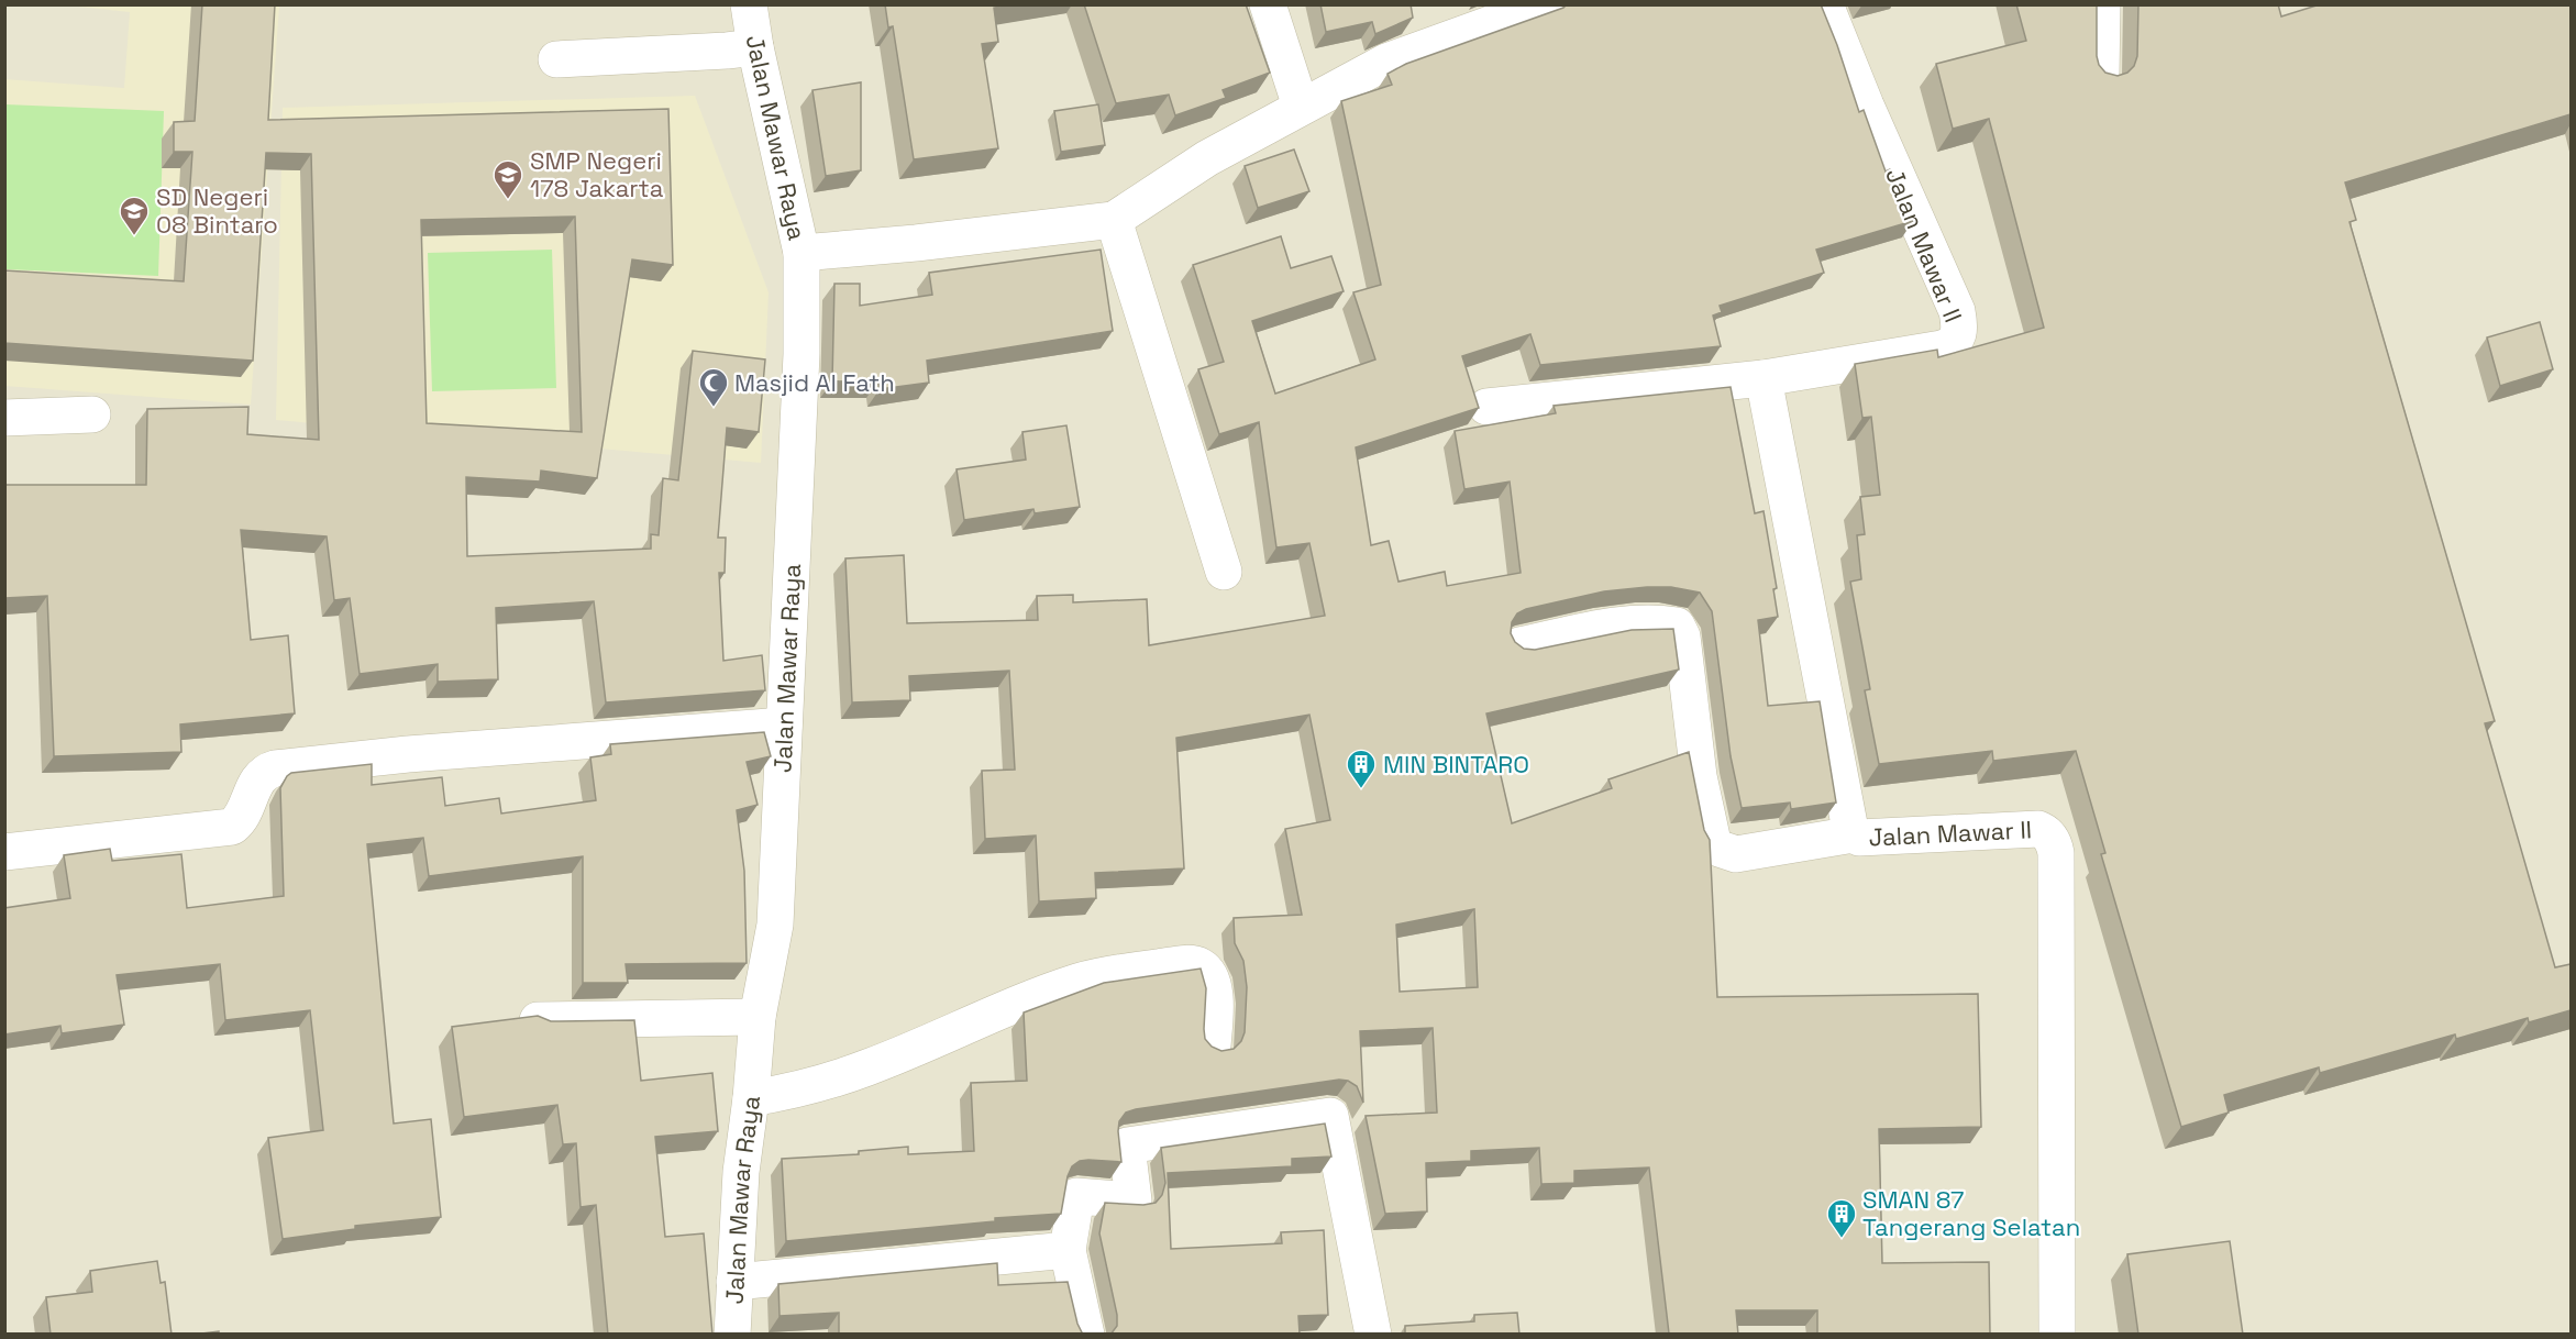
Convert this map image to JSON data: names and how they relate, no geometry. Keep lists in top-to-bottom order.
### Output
{
  "streets": {
    "street": ["Jalan Mawar Raya", "Jalan Mawar II"]
  },
  "places": {
    "school or university": ["SMP Negeri 178 Jakarta", "SD Negeri 08 Bintaro"],
    "mosque": ["Masjid Al Fath"],
    "building": ["MIN BINTARO", "SMAN 87 Tangerang Selatan"]
  }
}
